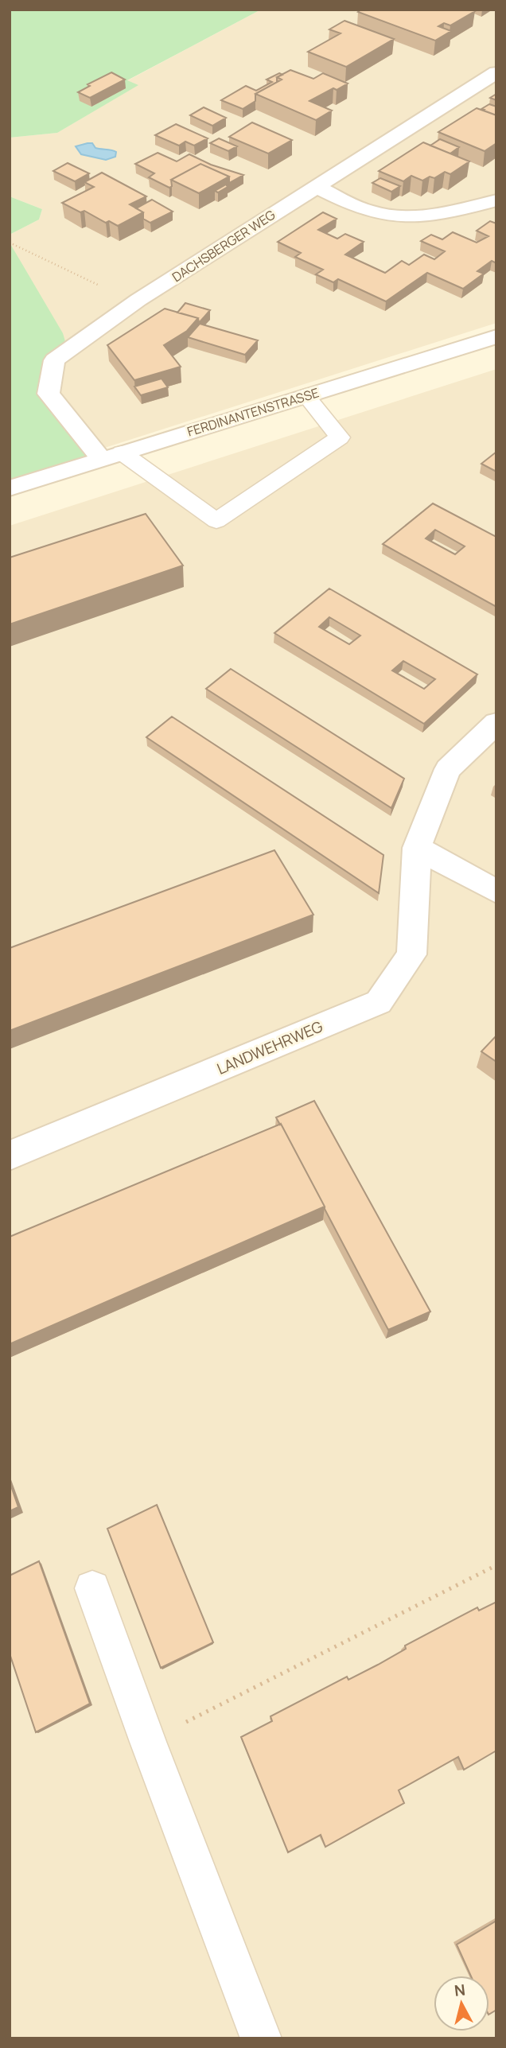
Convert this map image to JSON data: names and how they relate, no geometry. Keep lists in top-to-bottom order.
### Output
{
  "streets": {
    "street": ["DACHSBERGER WEG", "FERDINANTENSTRASSE", "LANDWEHRWEG"]
  },
  "crossings": [
    ["DACHSBERGER WEG", "FERDINANTENSTRASSE"]
  ],
  "north": "top"
}
